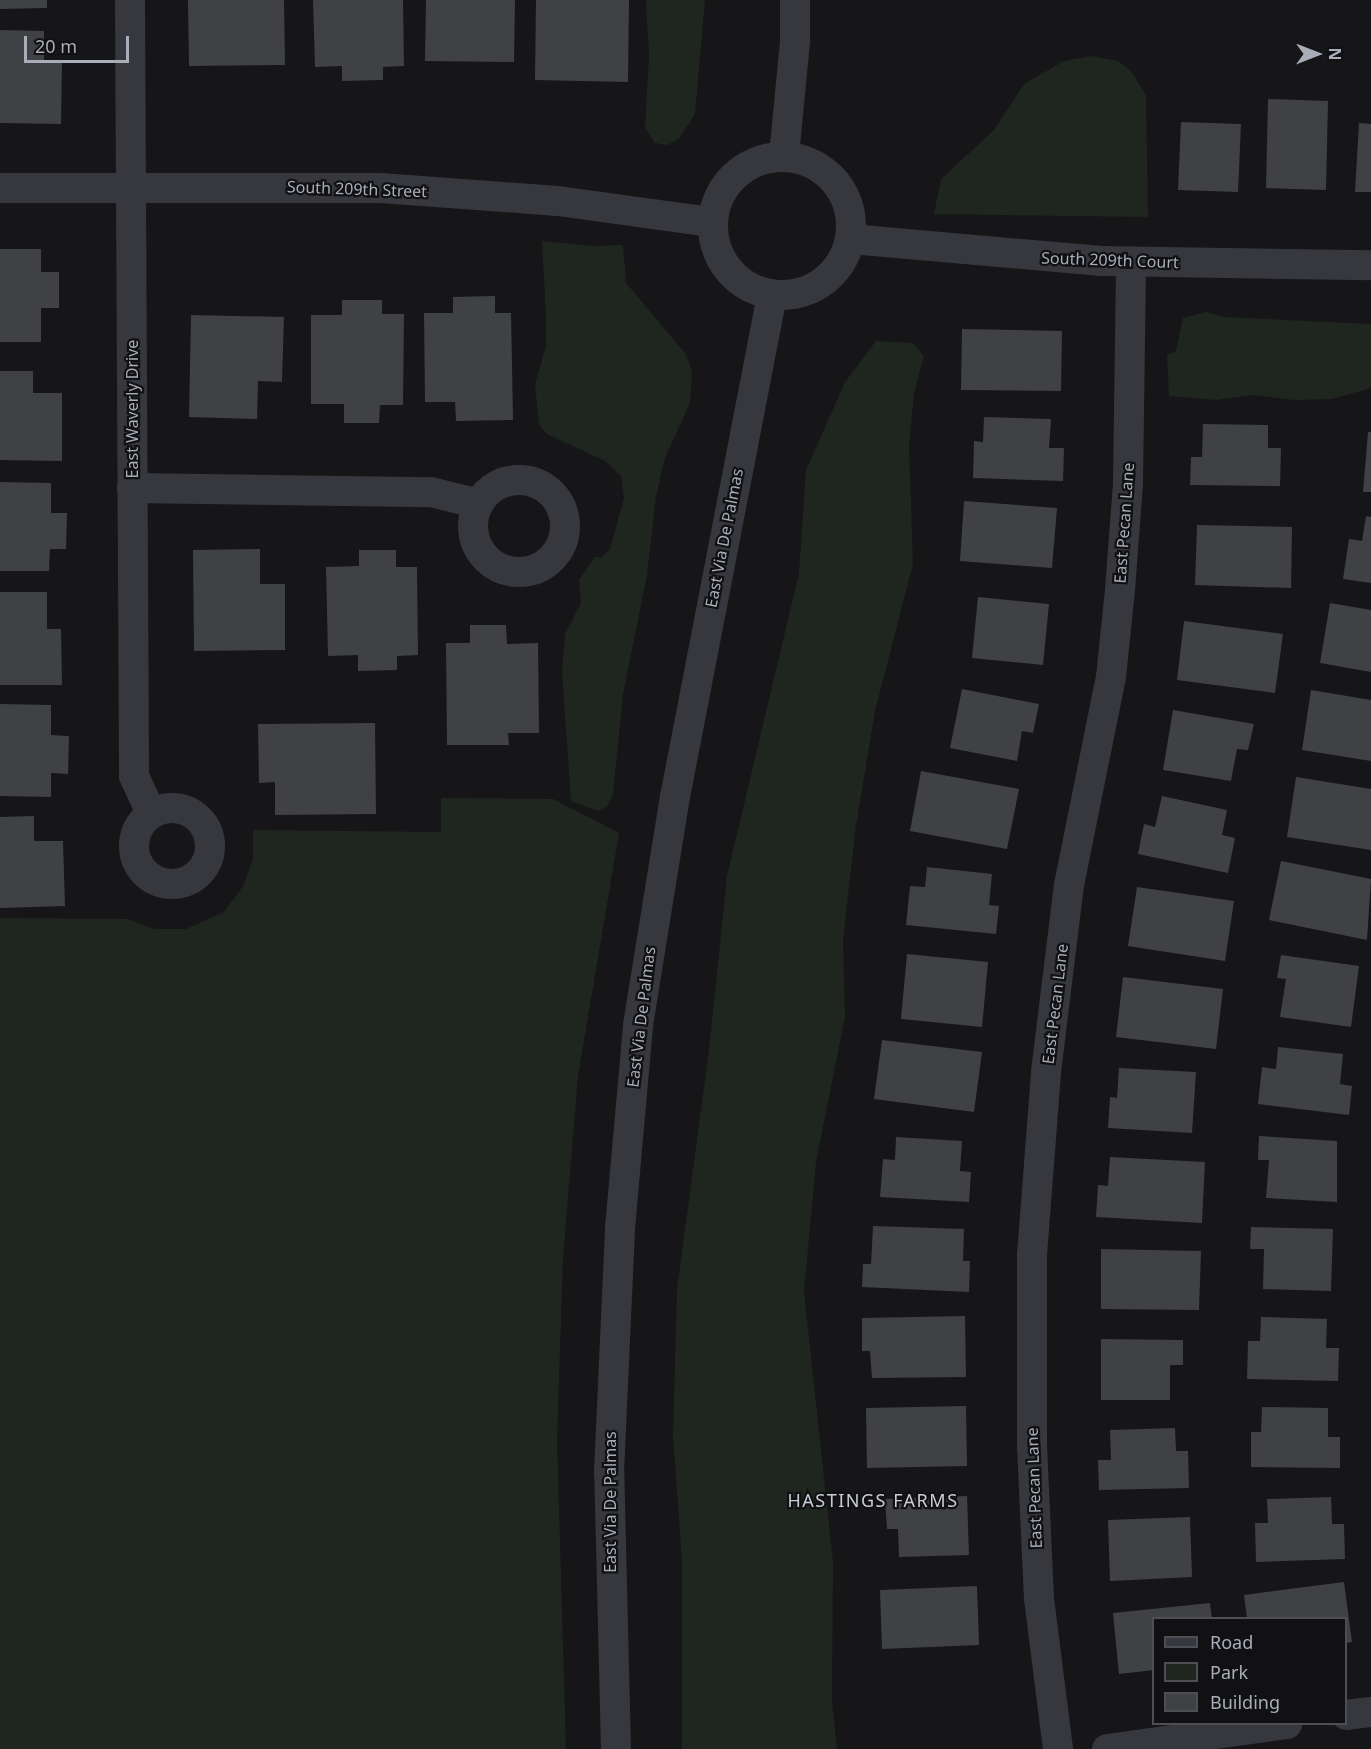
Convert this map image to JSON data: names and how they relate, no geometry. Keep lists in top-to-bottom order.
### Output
{
  "streets": {
    "street": [
      "South 209th Street",
      "South 209th Court",
      "East Waverly Drive",
      "East Pecan Lane",
      "East Via De Palmas"
    ]
  },
  "crossings": [
    ["South 209th Street", "South 209th Court"],
    ["South 209th Street", "East Waverly Drive"],
    ["South 209th Street", "East Via De Palmas"],
    ["South 209th Court", "East Pecan Lane"],
    ["South 209th Court", "East Via De Palmas"]
  ],
  "districts": ["HASTINGS FARMS"],
  "legend": ["Road", "Park", "Building"],
  "scale_bar": "20 m",
  "north": "right"
}
